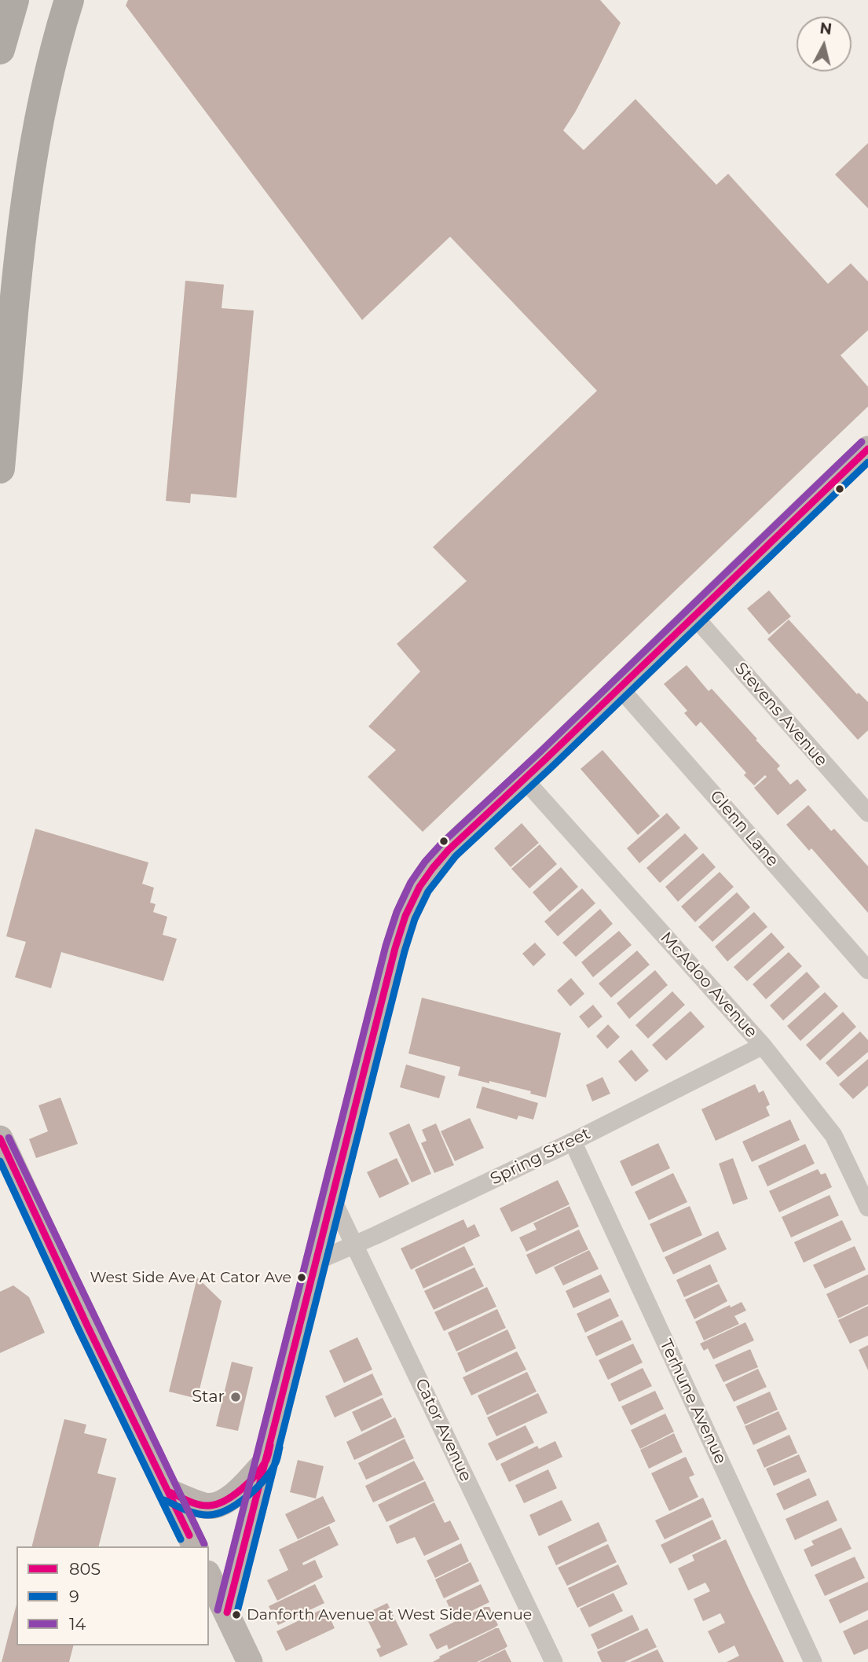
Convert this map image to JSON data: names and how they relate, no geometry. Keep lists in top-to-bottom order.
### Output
{
  "streets": {
    "street": [
      "Stevens Avenue",
      "Glenn Lane",
      "McAdoo Avenue",
      "Spring Street",
      "Terhune Avenue",
      "Cator Avenue"
    ]
  },
  "crossings": [
    ["McAdoo Avenue", "Spring Street"],
    ["Spring Street", "Terhune Avenue"],
    ["Spring Street", "Cator Avenue"]
  ],
  "places": ["West Side Ave At Cator Ave", "Star", "Danforth Avenue at West Side Avenue"],
  "lines": ["transit line 14", "transit line 80S", "transit line 9"],
  "legend": ["80S", "9", "14"],
  "north": "top"
}
